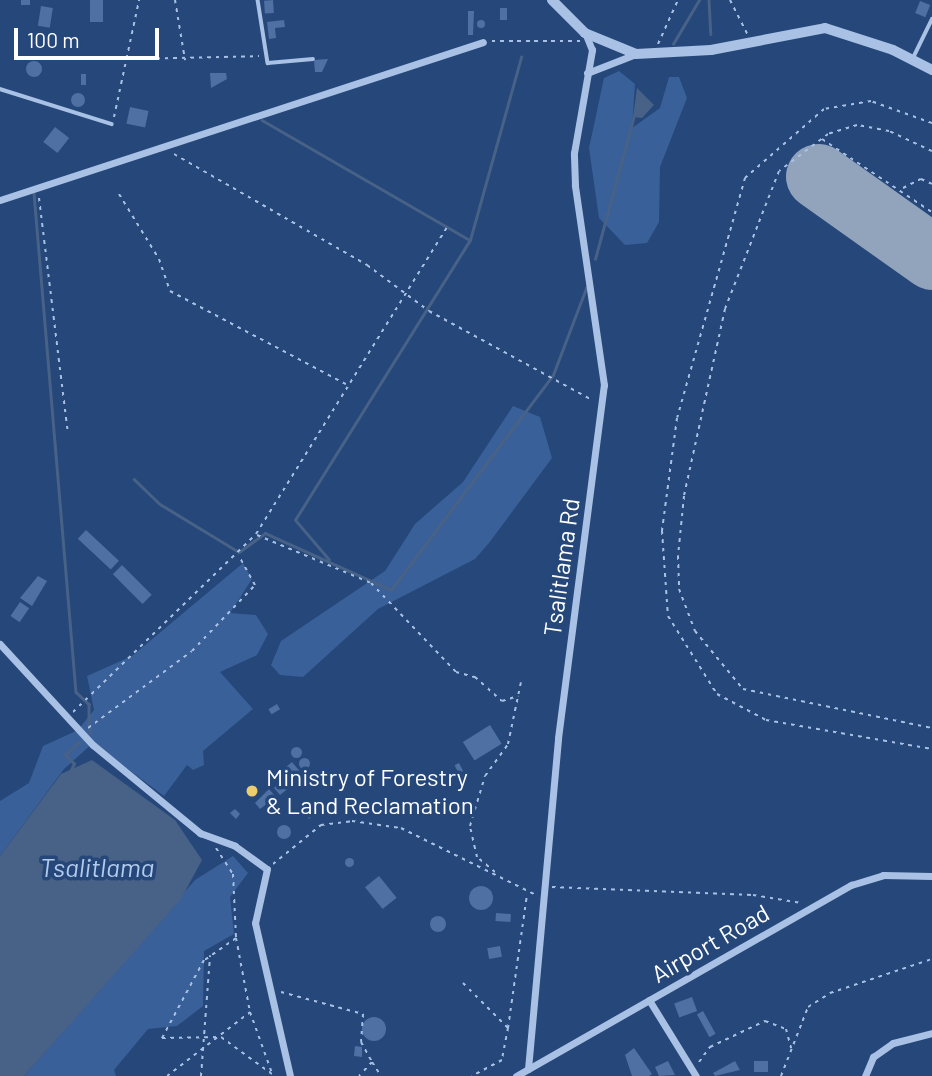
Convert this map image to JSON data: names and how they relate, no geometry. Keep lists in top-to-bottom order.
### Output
{
  "streets": {
    "street": ["Tsalitlama Rd", "Airport Road"]
  },
  "crossings": [
    ["Tsalitlama Rd", "Airport Road"]
  ],
  "water": ["Tsalitlama"],
  "places": ["Ministry of Forestry & Land Reclamation"],
  "scale_bar": "100 m"
}
